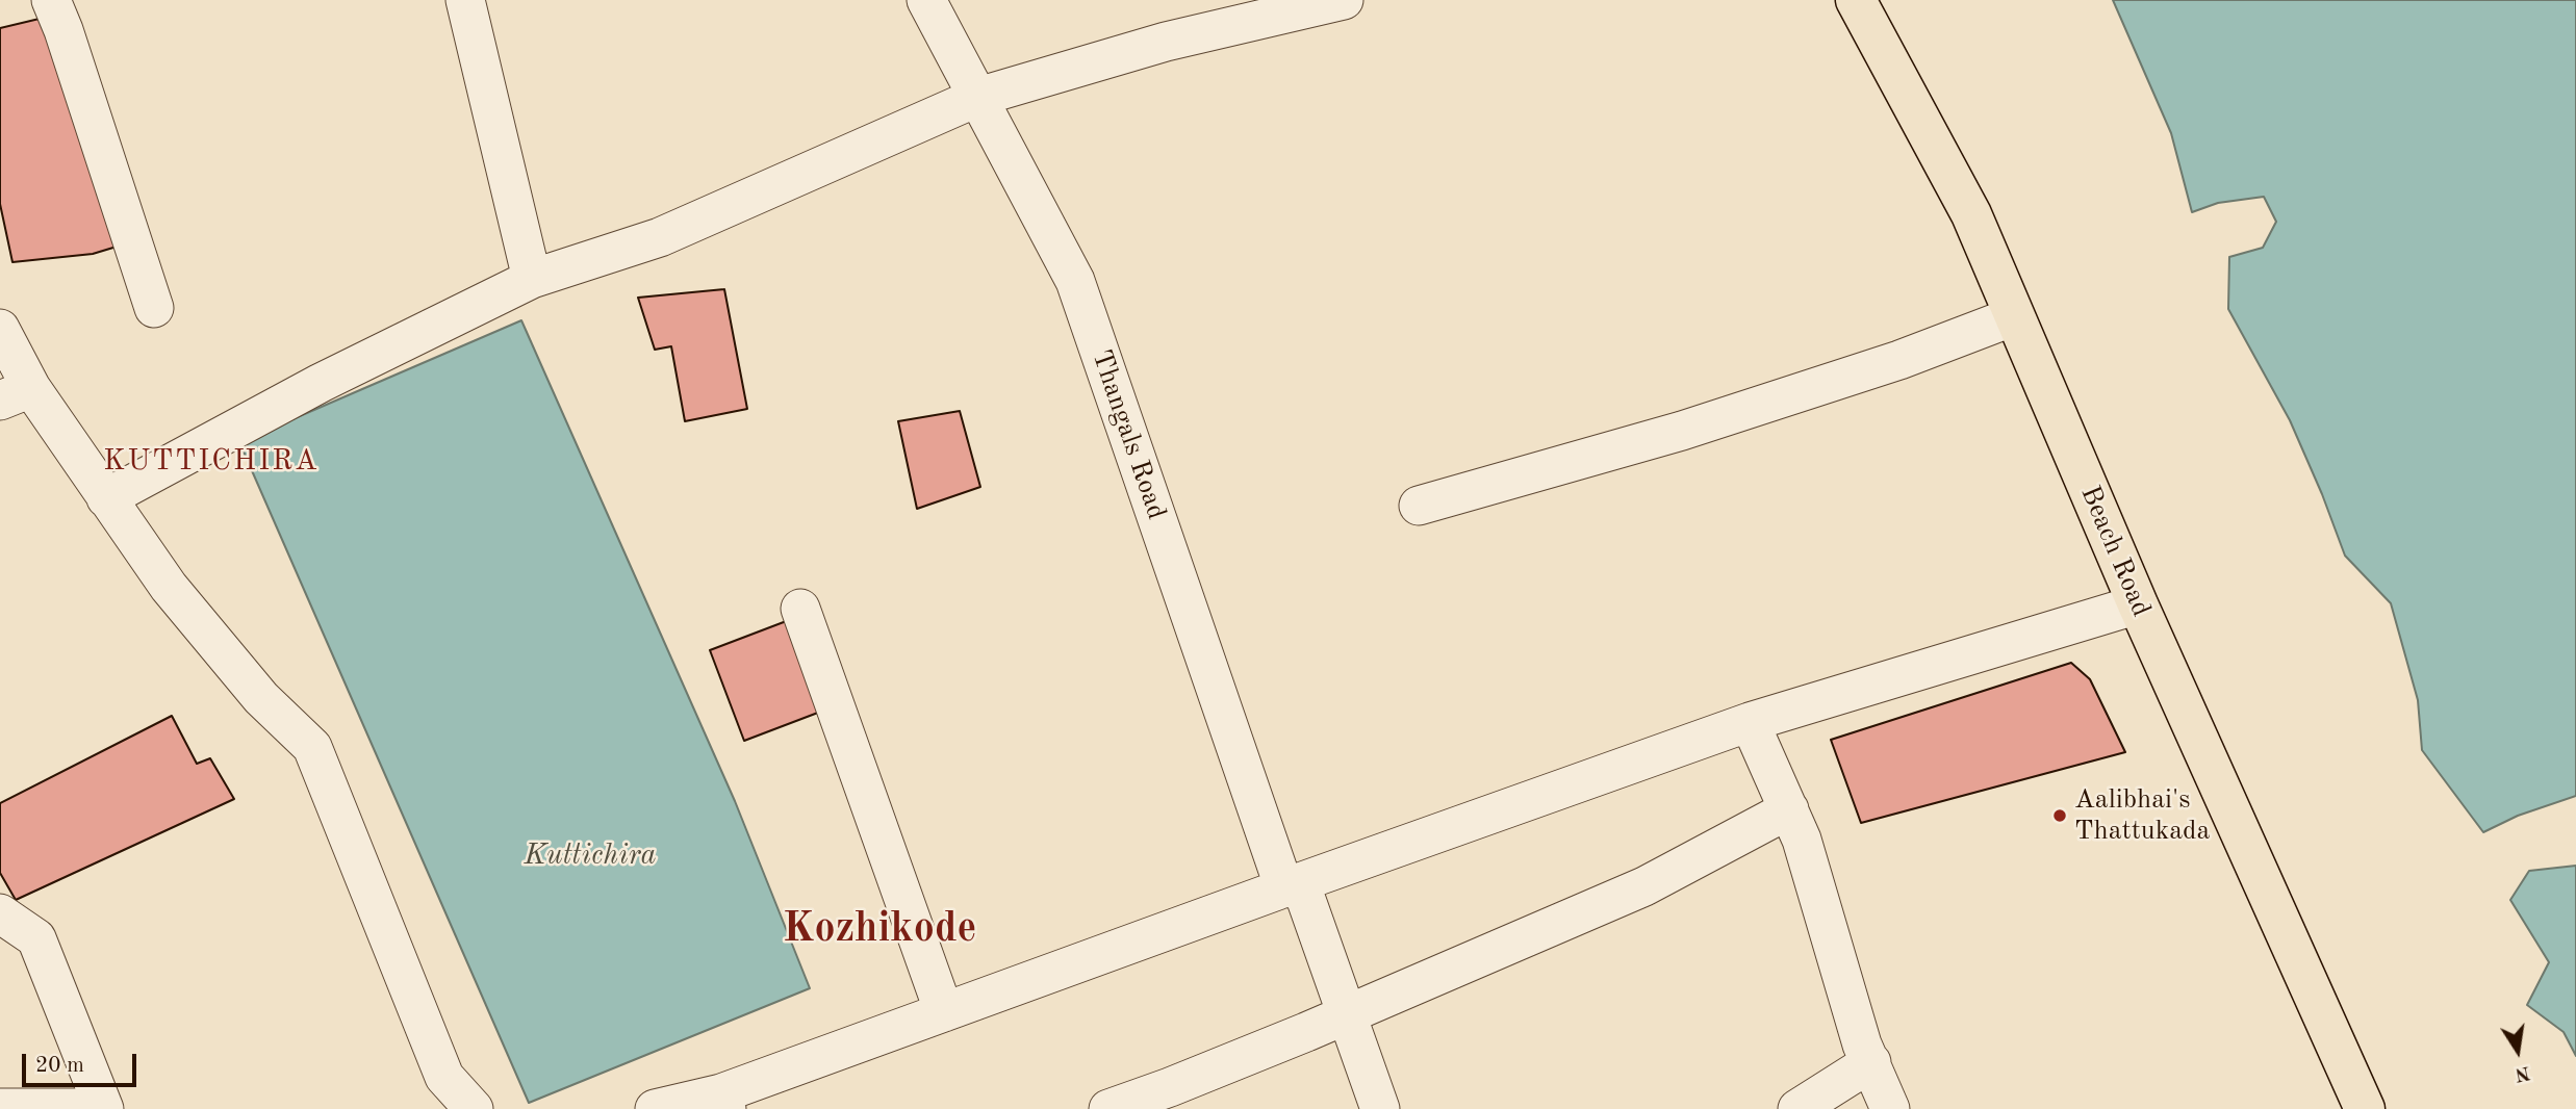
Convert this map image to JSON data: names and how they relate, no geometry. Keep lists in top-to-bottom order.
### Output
{
  "streets": {
    "main road": ["Beach Road"],
    "street": ["Thangals Road"]
  },
  "districts": ["KUTTICHIRA", "Kozhikode"],
  "water": ["Kuttichira"],
  "places": ["Aalibhai's Thattukada"],
  "scale_bar": "20 m",
  "north": "bottom"
}
